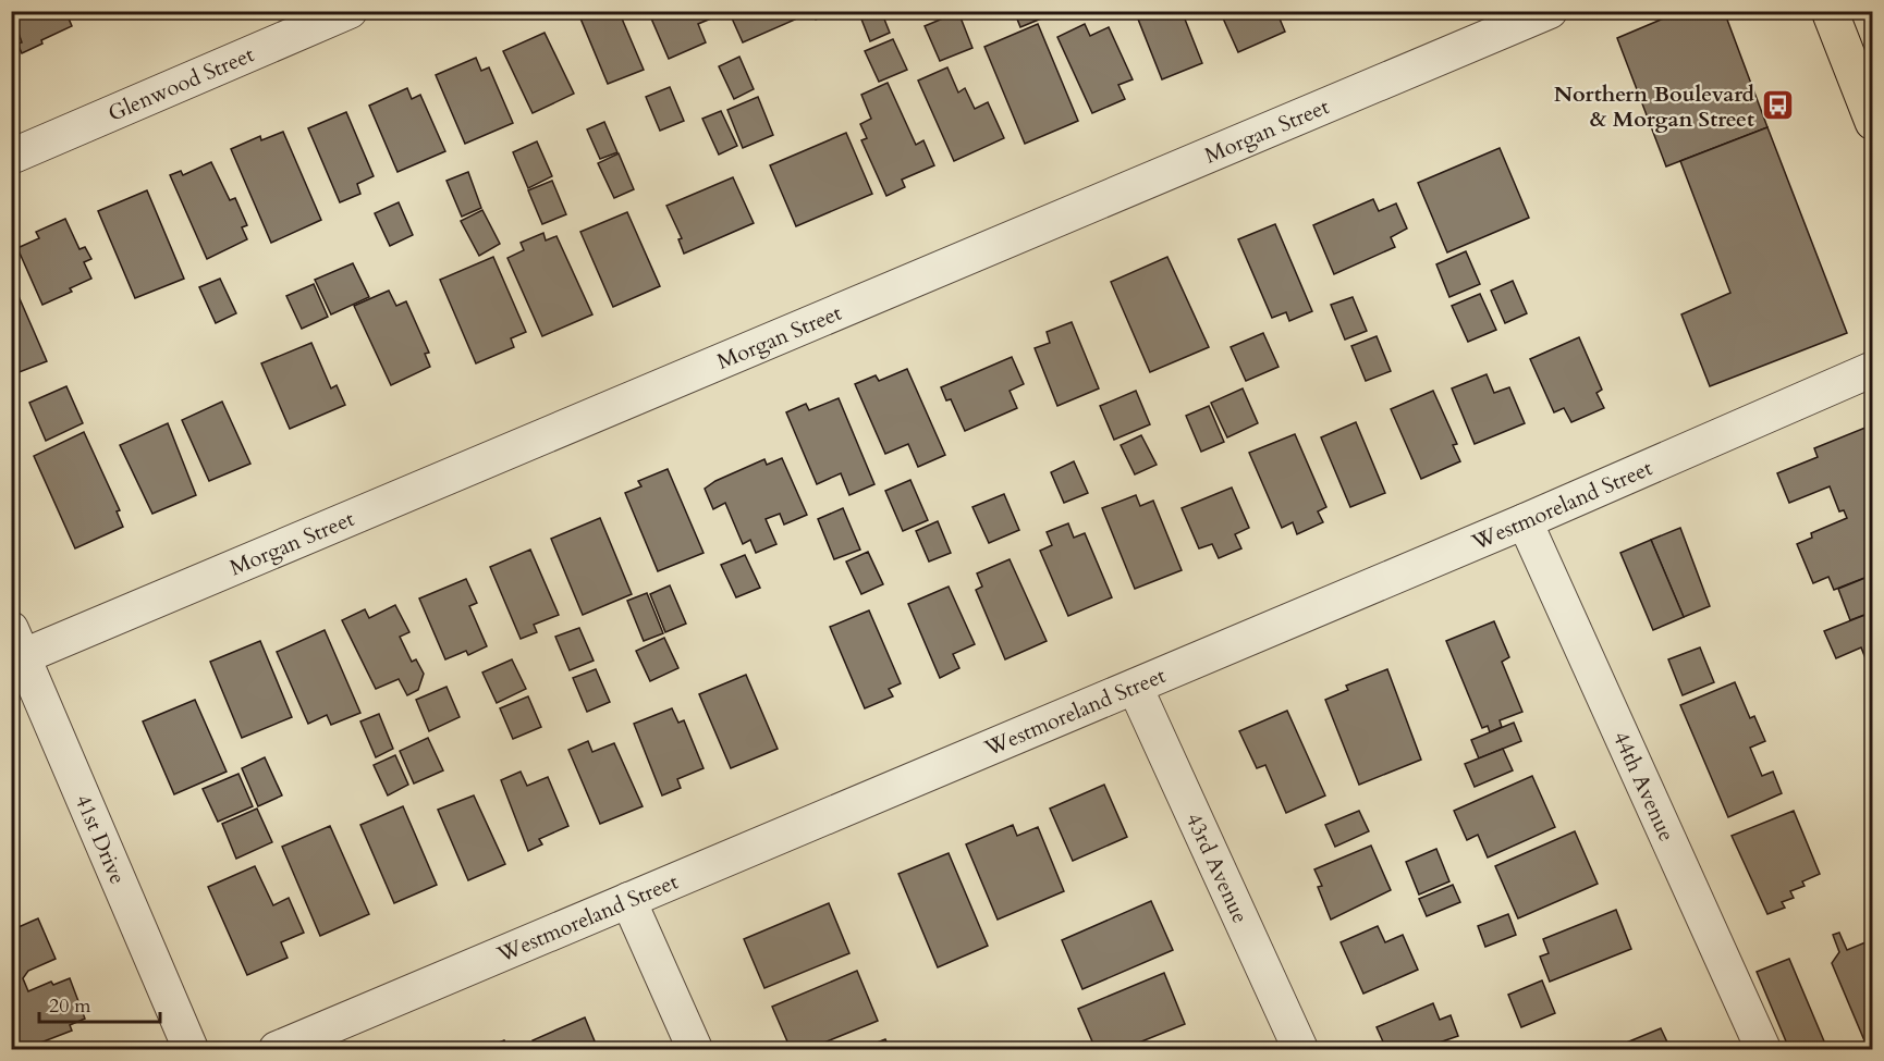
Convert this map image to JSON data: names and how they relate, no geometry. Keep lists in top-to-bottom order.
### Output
{
  "streets": {
    "street": [
      "Glenwood Street",
      "Morgan Street",
      "Westmoreland Street",
      "44th Avenue",
      "41st Drive",
      "43rd Avenue"
    ]
  },
  "crossings": [
    ["Morgan Street", "41st Drive"],
    ["Westmoreland Street", "44th Avenue"],
    ["Westmoreland Street", "43rd Avenue"]
  ],
  "places": {
    "bus stop": ["Northern Boulevard & Morgan Street"]
  },
  "scale_bar": "20 m"
}
